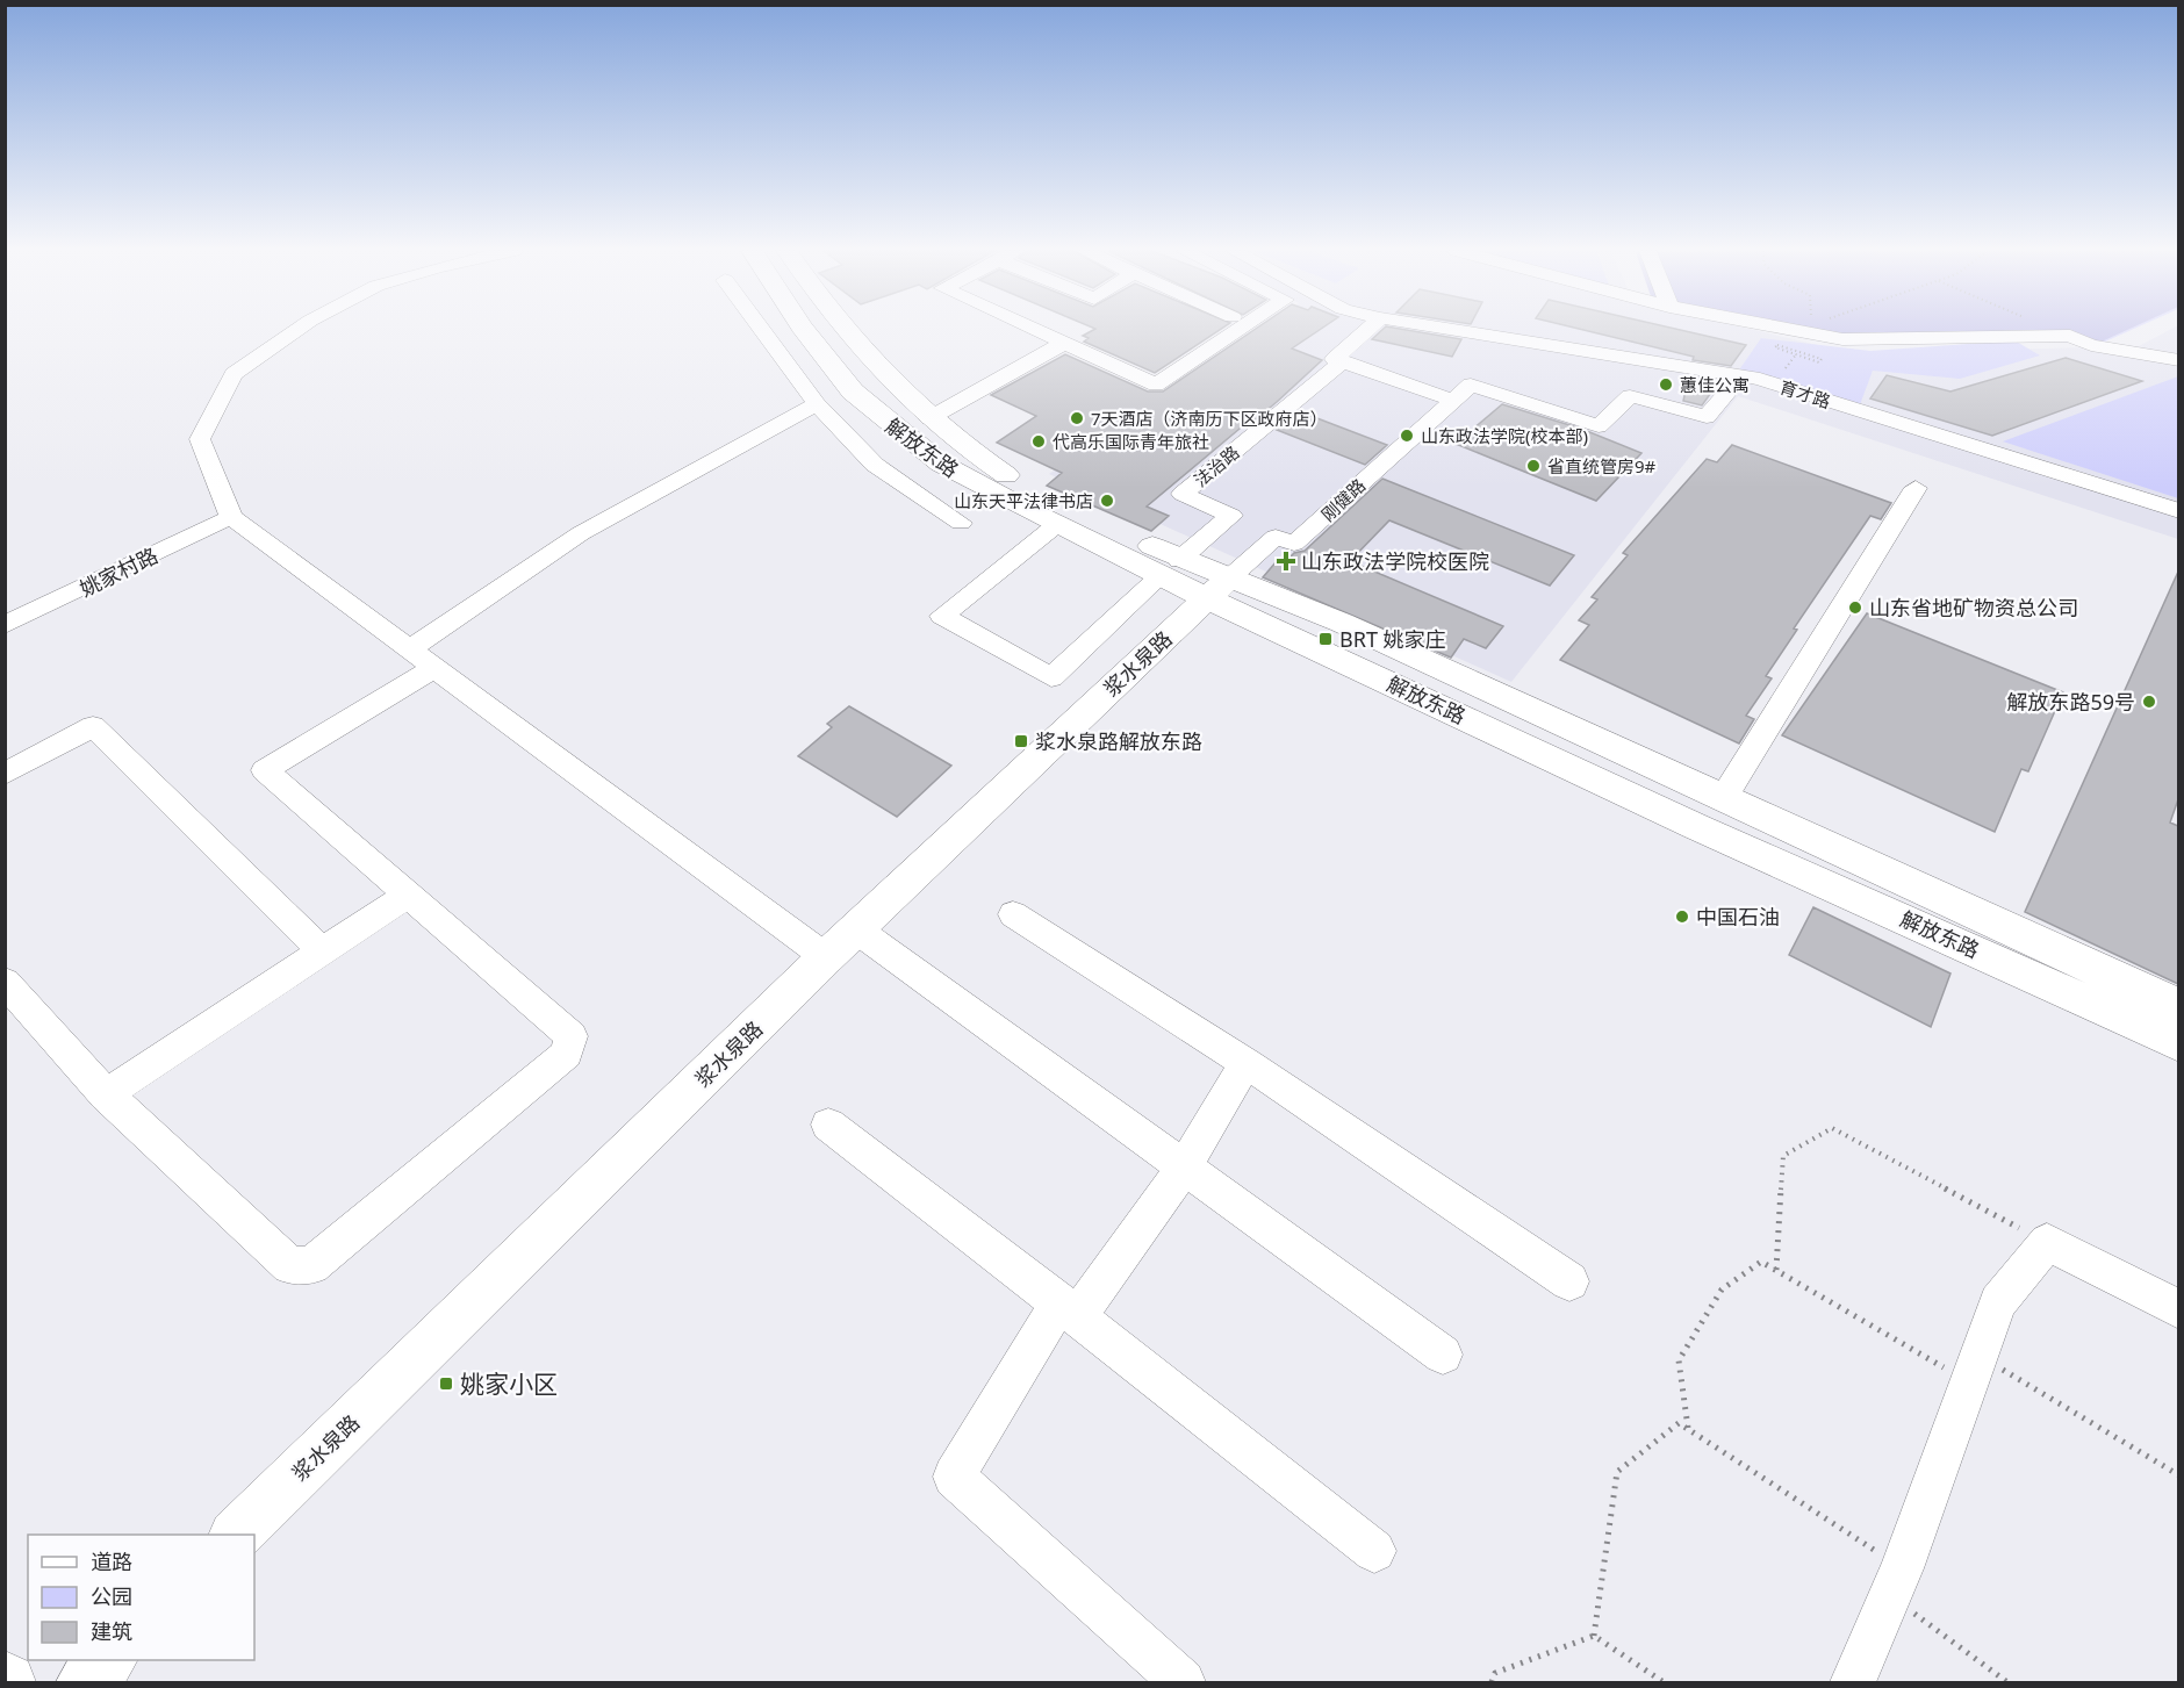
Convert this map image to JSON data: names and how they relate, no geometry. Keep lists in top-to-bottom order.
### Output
{
  "streets": {
    "main road": ["解放东路", "浆水泉路"],
    "street": [
      "育才路",
      "法治路",
      "刚健路",
      "姚家村路"
    ]
  },
  "crossings": [
    ["解放东路", "法治路"],
    ["解放东路", "刚健路"],
    ["解放东路", "浆水泉路"],
    ["刚健路", "浆水泉路"]
  ],
  "places": {
    "other": [
      "蕙佳公寓",
      "7天酒店（济南历下区政府店）",
      "山东政法学院(校本部)",
      "代高乐国际青年旅社",
      "省直统管房9#",
      "山东天平法律书店",
      "山东省地矿物资总公司",
      "解放东路59号",
      "中国石油"
    ],
    "health": ["山东政法学院校医院"],
    "transit": ["BRT 姚家庄", "浆水泉路解放东路", "姚家小区"]
  },
  "legend": ["道路", "公园", "建筑"]
}
